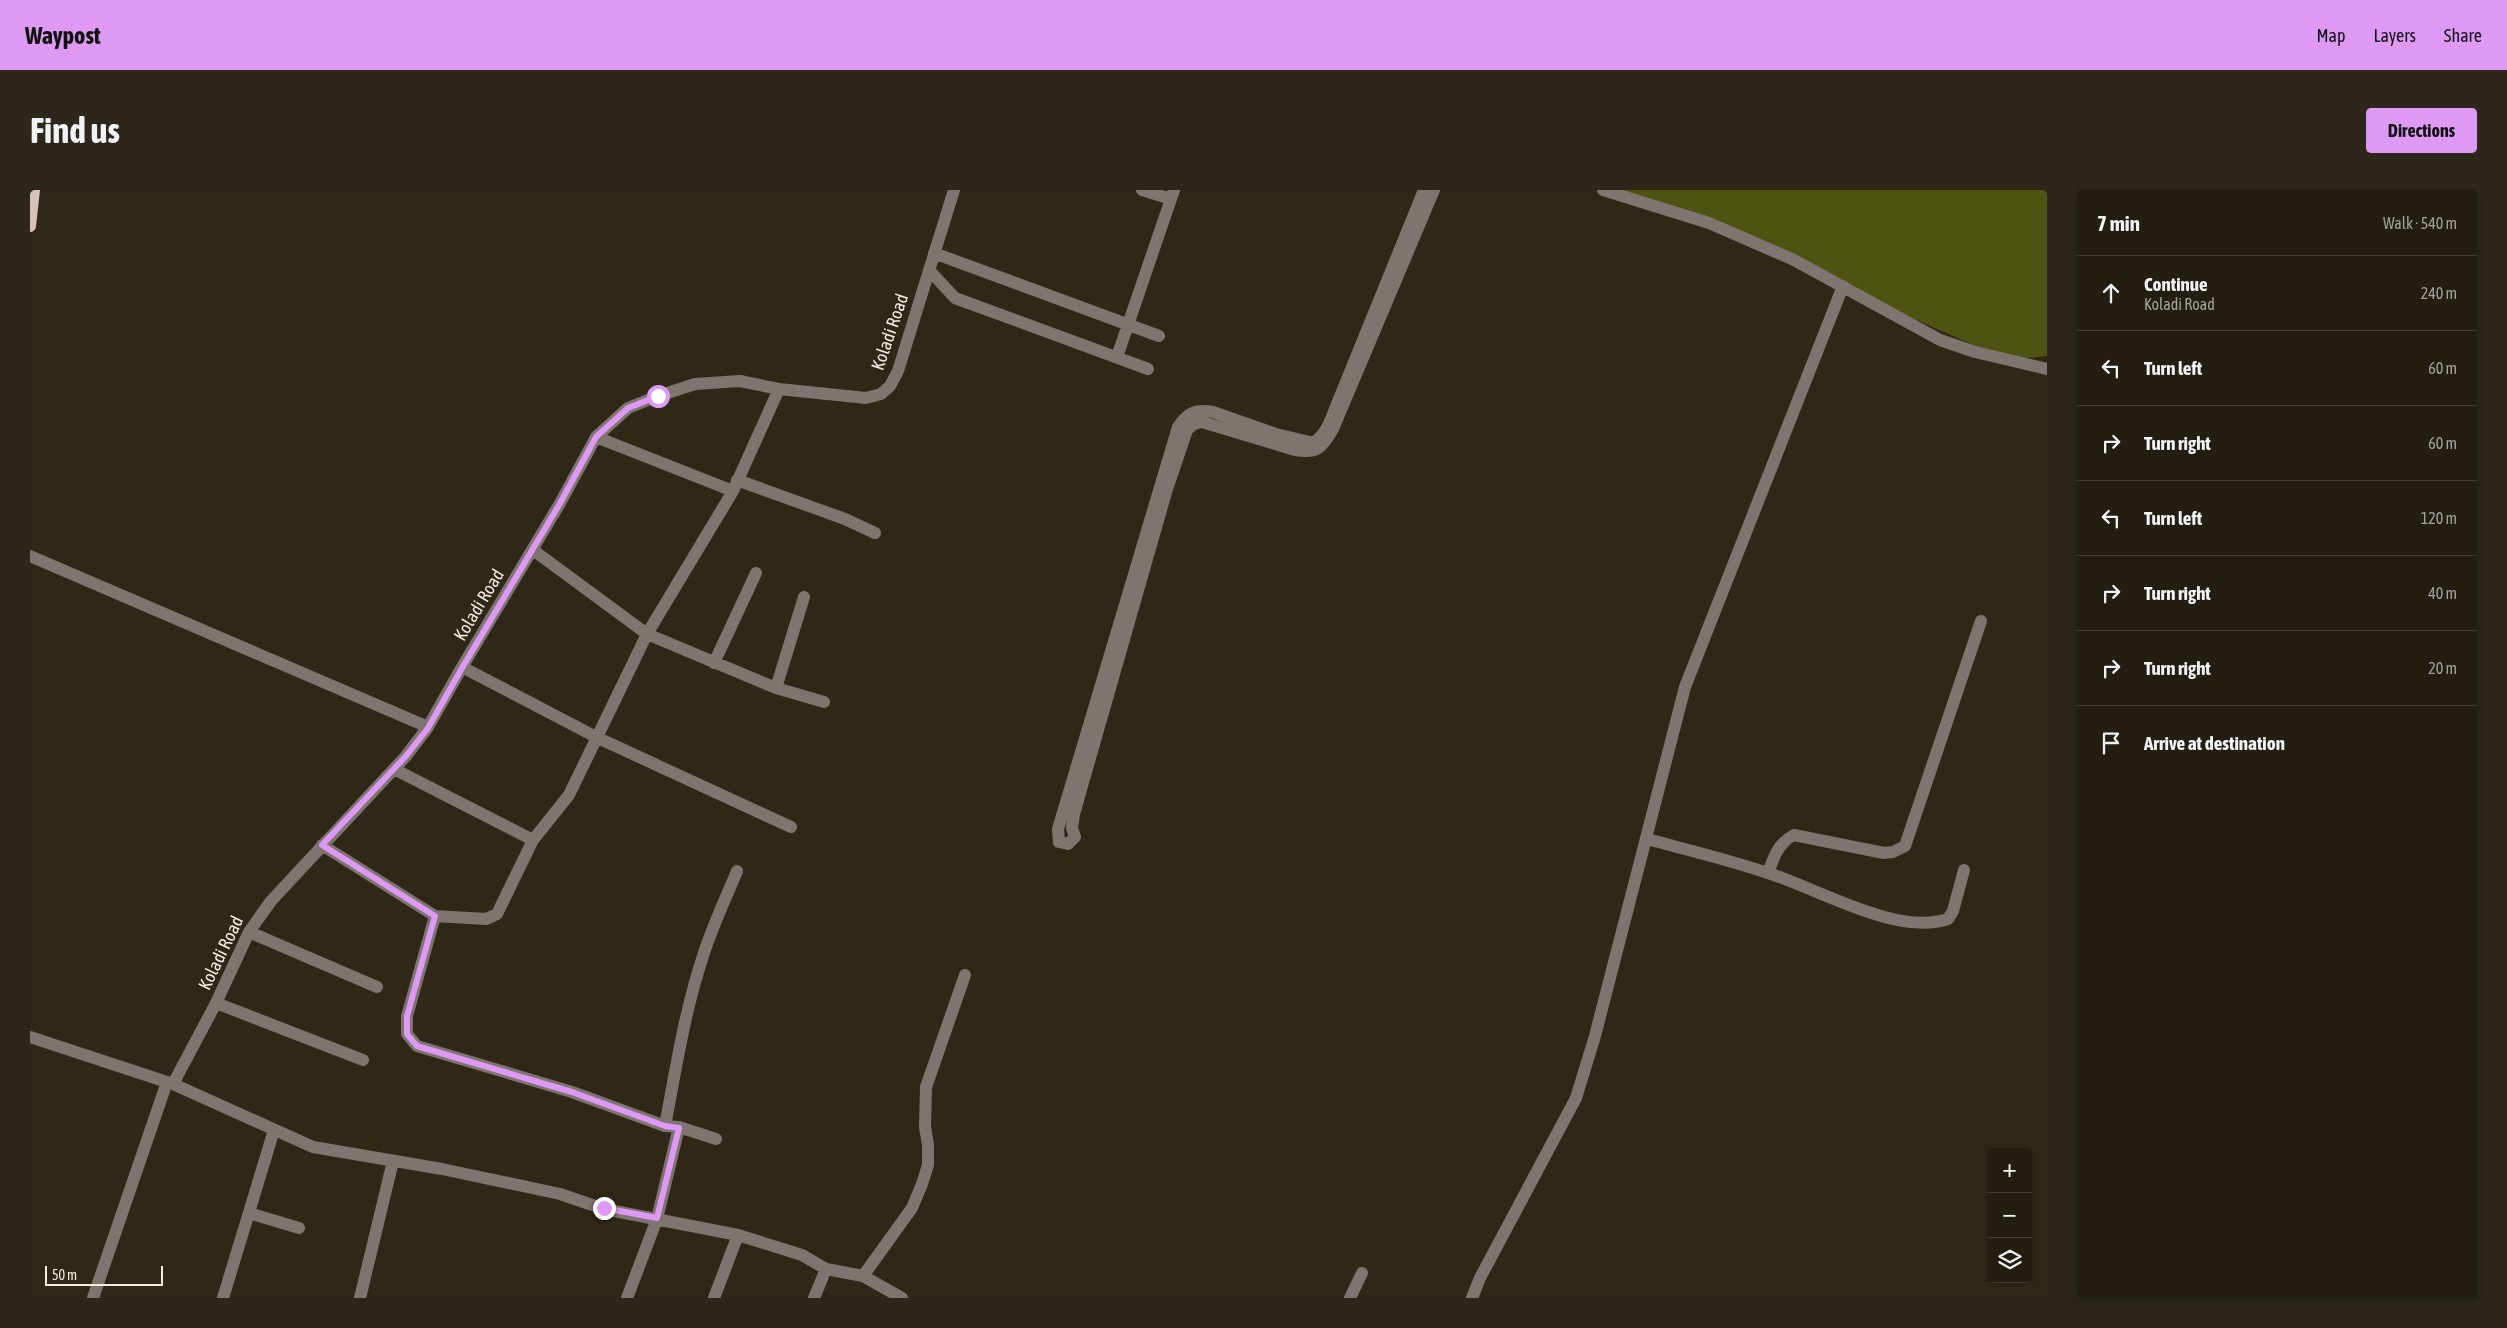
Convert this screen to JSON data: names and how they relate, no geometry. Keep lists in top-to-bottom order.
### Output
{
  "streets": {
    "street": ["Koladi Road"]
  },
  "scale_bar": "50 m",
  "page": {
    "header": "Waypost",
    "nav": ["Map", "Layers", "Share"],
    "buttons": "Directions",
    "title": "Find us",
    "heading": ["7 min", "Walk · 540 m"],
    "list": [
      ["Continue", "Koladi Road", "240 m"],
      ["Turn left", "60 m"],
      ["Turn right", "60 m"],
      ["Turn left", "120 m"],
      ["Turn right", "40 m"],
      ["Turn right", "20 m"],
      "Arrive at destination"
    ],
    "map_buttons": ["+", "−"],
    "scale": "50 m"
  }
}
